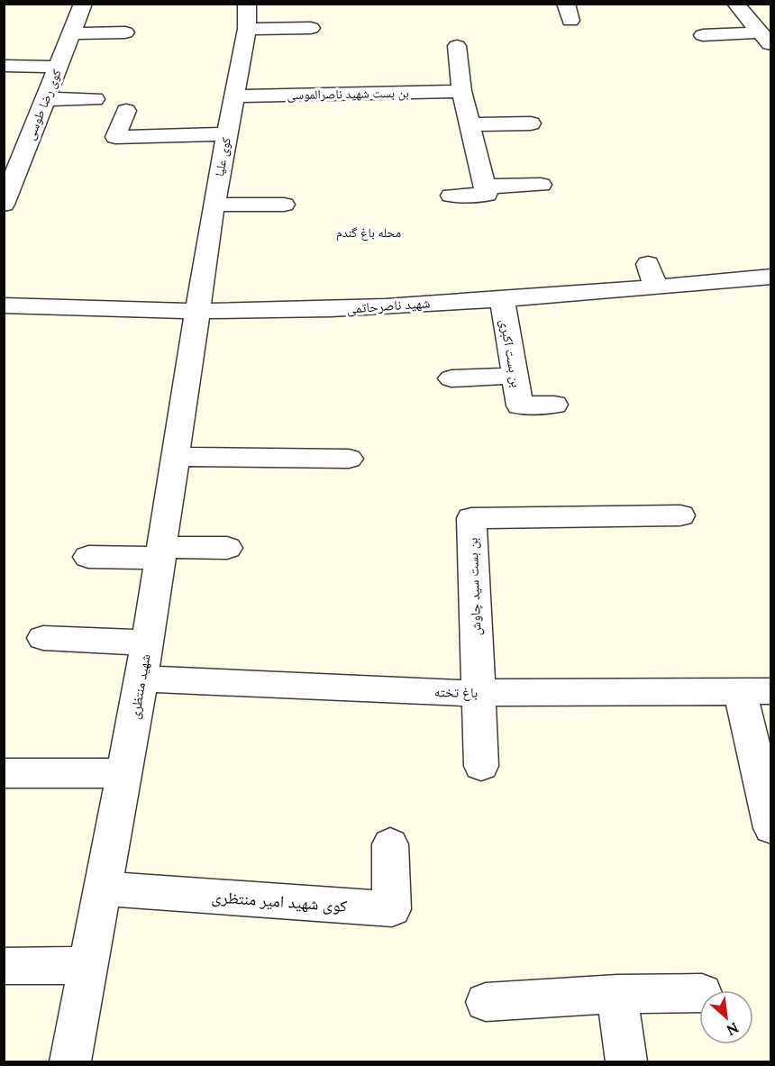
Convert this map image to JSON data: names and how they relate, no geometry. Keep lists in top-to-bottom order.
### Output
{
  "streets": {
    "street": [
      "بن بست شهید ناصرالموسی",
      "کوی رضا طوسی",
      "کوی علیا",
      "شهید ناصرحاتمی",
      "بن بست اکبری",
      "بن بست سید چاوش",
      "شهید منتظری",
      "باغ تخته",
      "کوی شهید امیر منتظری"
    ]
  },
  "crossings": [
    ["بن بست شهید ناصرالموسی", "کوی علیا"],
    ["کوی علیا", "شهید ناصرحاتمی"],
    ["کوی علیا", "شهید منتظری"],
    ["شهید ناصرحاتمی", "بن بست اکبری"],
    ["شهید ناصرحاتمی", "شهید منتظری"],
    ["بن بست سید چاوش", "باغ تخته"],
    ["شهید منتظری", "باغ تخته"],
    ["شهید منتظری", "کوی شهید امیر منتظری"]
  ],
  "districts": ["محله باغ گندم"],
  "north": "bottom right"
}
